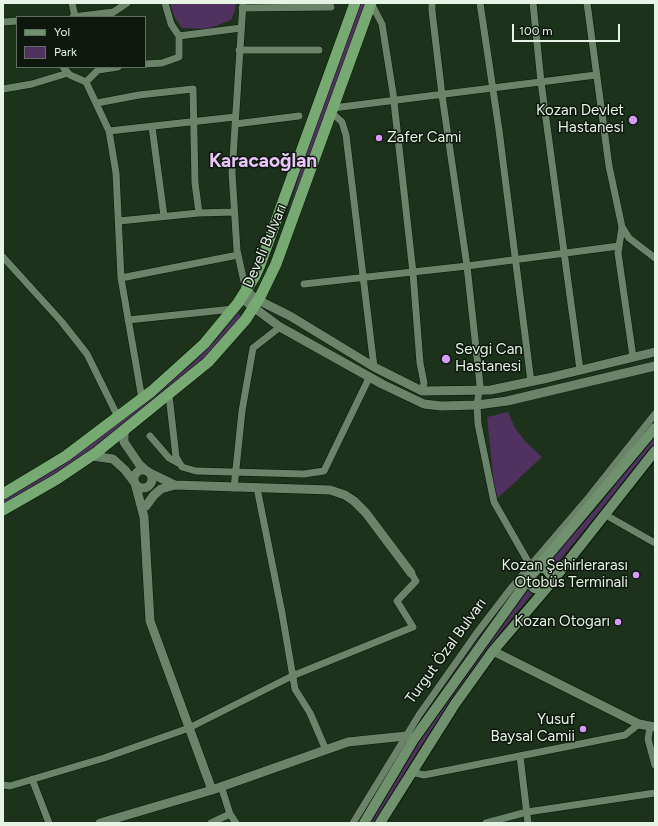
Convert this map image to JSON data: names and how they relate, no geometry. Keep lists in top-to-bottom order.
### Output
{
  "streets": {
    "highway": ["Develi Bulvarı"],
    "main road": ["Turgut Özal Bulvarı"]
  },
  "districts": ["Karacaoğlan"],
  "places": [
    "Kozan Devlet Hastanesi",
    "Zafer Cami",
    "Sevgi Can Hastanesi",
    "Kozan Şehirlerarası Otobüs Terminali",
    "Kozan Otogarı",
    "Yusuf Baysal Camii"
  ],
  "legend": ["Yol", "Park"],
  "scale_bar": "100 m"
}
